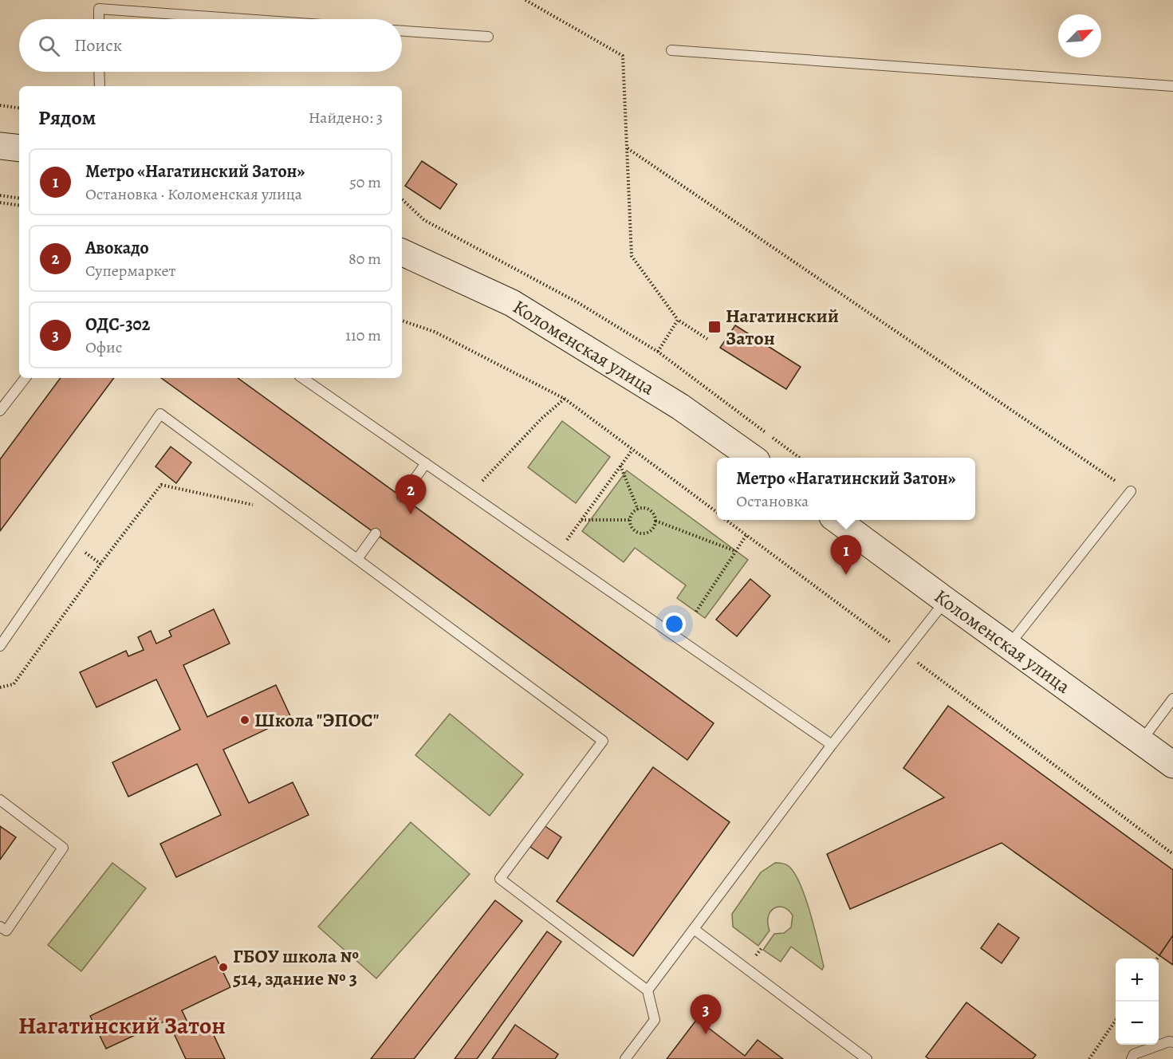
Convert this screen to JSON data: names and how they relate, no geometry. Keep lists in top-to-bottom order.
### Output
{
  "streets": {
    "street": ["Коломенская улица"]
  },
  "districts": ["Нагатинский Затон"],
  "places": {
    "transit": ["Нагатинский Затон"],
    "other": ["Школа \"ЭПОС\"", "ГБОУ школа № 514, здание № 3"]
  },
  "north": "top right",
  "page": {
    "search": "Поиск",
    "heading": ["Рядом", "Найдено: 3"],
    "list": [
      {
        "mark": "1",
        "name": "Метро «Нагатинский Затон»",
        "note": "Остановка · Коломенская улица",
        "value": "50 m"
      },
      {
        "mark": "2",
        "name": "Авокадо",
        "note": "Супермаркет",
        "value": "80 m"
      },
      {
        "mark": "3",
        "name": "ОДС-302",
        "note": "Офис",
        "value": "110 m"
      }
    ],
    "popup": ["Метро «Нагатинский Затон»", "Остановка"],
    "pins": ["2", "1", "3"],
    "map_buttons": ["+", "−"]
  }
}
